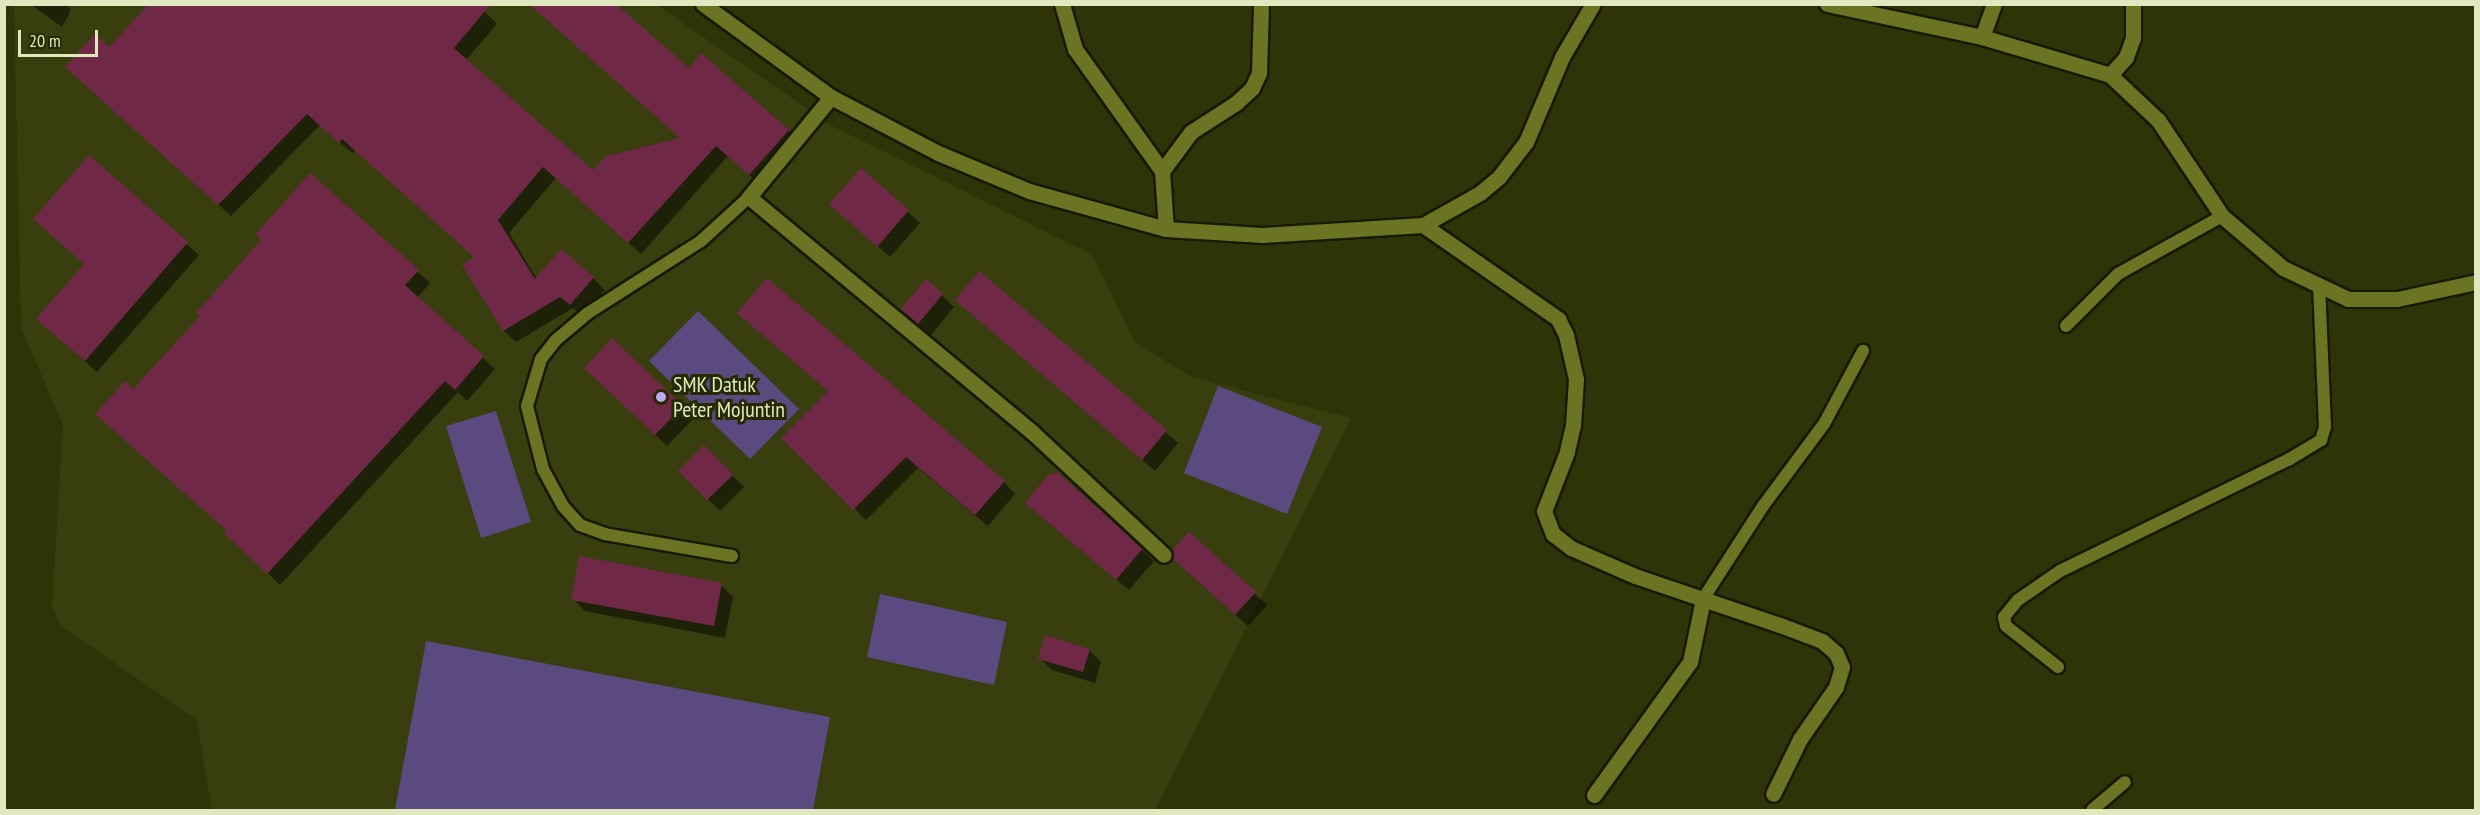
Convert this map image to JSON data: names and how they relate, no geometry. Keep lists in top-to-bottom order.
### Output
{
  "places": ["SMK Datuk Peter Mojuntin"],
  "scale_bar": "20 m"
}
